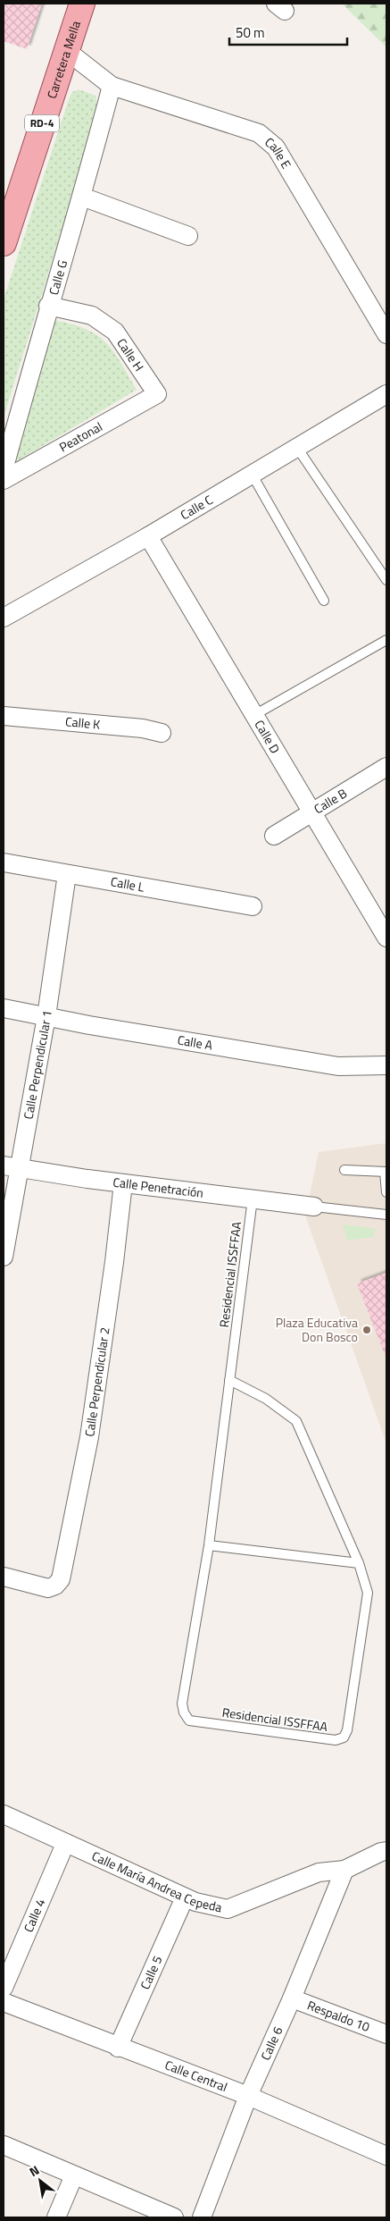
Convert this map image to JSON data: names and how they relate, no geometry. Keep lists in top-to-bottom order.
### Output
{
  "streets": {
    "main road": ["Carretera Mella", "RD-4"],
    "street": [
      "Calle E",
      "Calle G",
      "Calle H",
      "Peatonal",
      "Calle C",
      "Calle K",
      "Calle D",
      "Calle B",
      "Calle L",
      "Calle A",
      "Calle Perpendicular 1",
      "Calle Penetración",
      "Calle Perpendicular 2",
      "Calle María Andrea Cepeda",
      "Calle 4",
      "Calle 5",
      "Respaldo 10",
      "Calle 6",
      "Calle Central"
    ],
    "lane": ["Residencial ISSFFAA"]
  },
  "crossings": [
    ["Carretera Mella", "Calle E"],
    ["Calle E", "Calle G"],
    ["Calle G", "Calle H"],
    ["Calle H", "Peatonal"],
    ["Calle C", "Calle D"],
    ["Calle D", "Calle B"],
    ["Calle L", "Calle Perpendicular 1"],
    ["Calle A", "Calle Perpendicular 1"],
    ["Calle Perpendicular 1", "Calle Penetración"],
    ["Calle Penetración", "Residencial ISSFFAA"],
    ["Calle Penetración", "Calle Perpendicular 2"],
    ["Calle María Andrea Cepeda", "Calle 4"],
    ["Calle María Andrea Cepeda", "Calle 5"],
    ["Calle María Andrea Cepeda", "Calle 6"],
    ["Calle 5", "Calle Central"],
    ["Respaldo 10", "Calle 6"],
    ["Calle 6", "Calle Central"]
  ],
  "places": ["Plaza Educativa Don Bosco"],
  "scale_bar": "50 m",
  "north": "top left"
}
